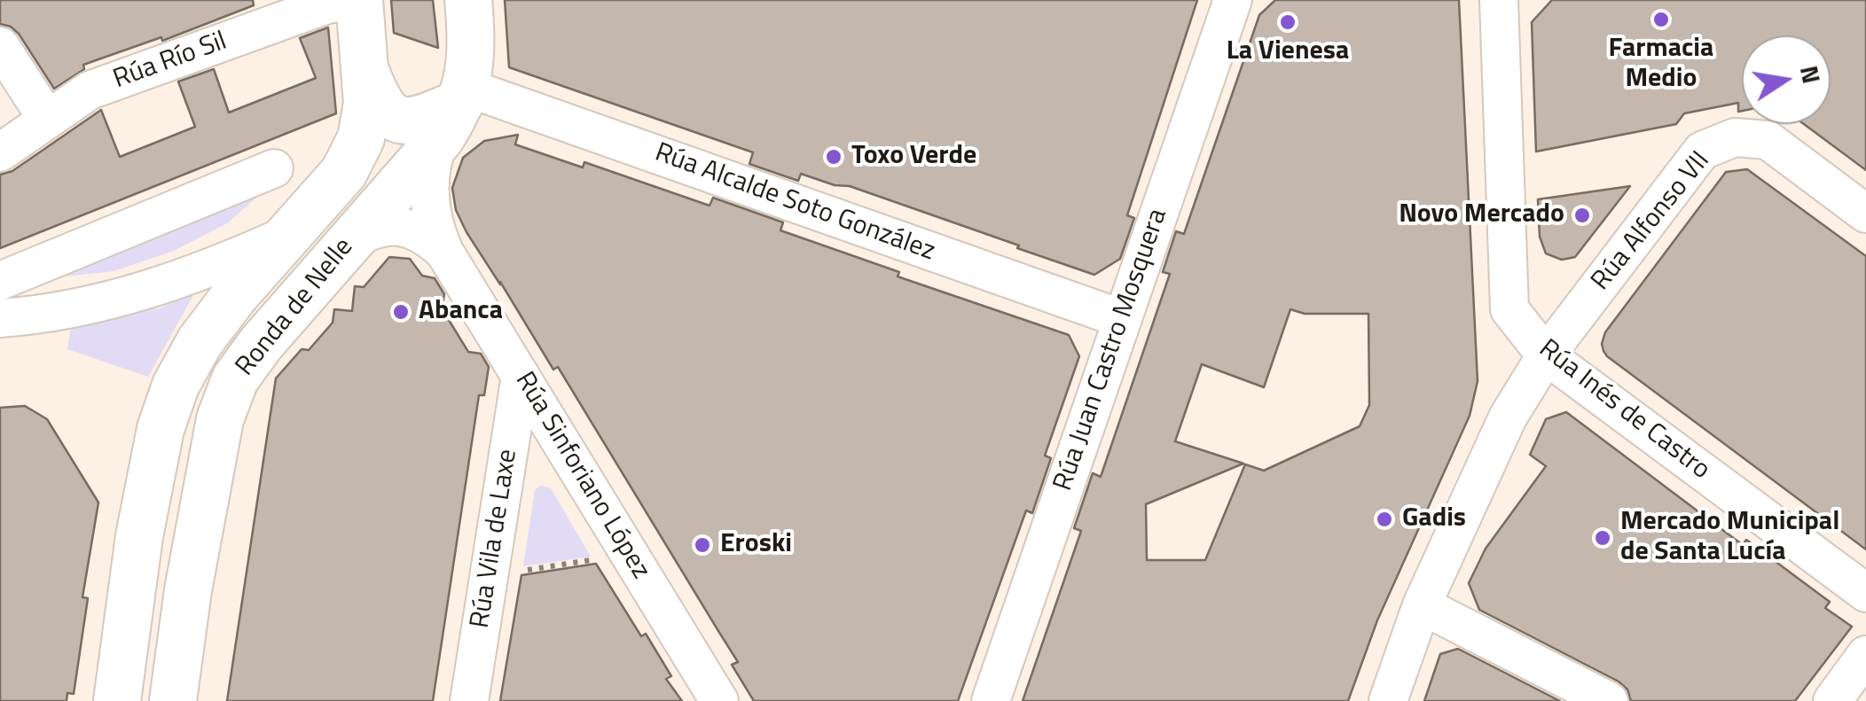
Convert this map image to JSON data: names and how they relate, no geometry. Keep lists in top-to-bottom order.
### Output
{
  "streets": {
    "street": [
      "Rúa Río Sil",
      "Rúa Alcalde Soto González",
      "Rúa Alfonso VII",
      "Ronda de Nelle",
      "Rúa Juan Castro Mosquera",
      "Rúa Inés de Castro",
      "Rúa Sinforiano López",
      "Rúa Vila de Laxe"
    ]
  },
  "crossings": [
    ["Rúa Río Sil", "Ronda de Nelle"],
    ["Rúa Alcalde Soto González", "Ronda de Nelle"],
    ["Rúa Alcalde Soto González", "Rúa Juan Castro Mosquera"],
    ["Rúa Alcalde Soto González", "Rúa Sinforiano López"],
    ["Rúa Alfonso VII", "Rúa Inés de Castro"],
    ["Ronda de Nelle", "Rúa Sinforiano López"],
    ["Rúa Sinforiano López", "Rúa Vila de Laxe"]
  ],
  "places": [
    "Farmacia Medio",
    "La Vienesa",
    "Toxo Verde",
    "Novo Mercado",
    "Abanca",
    "Gadis",
    "Mercado Municipal de Santa Lucía",
    "Eroski"
  ],
  "north": "right"
}
